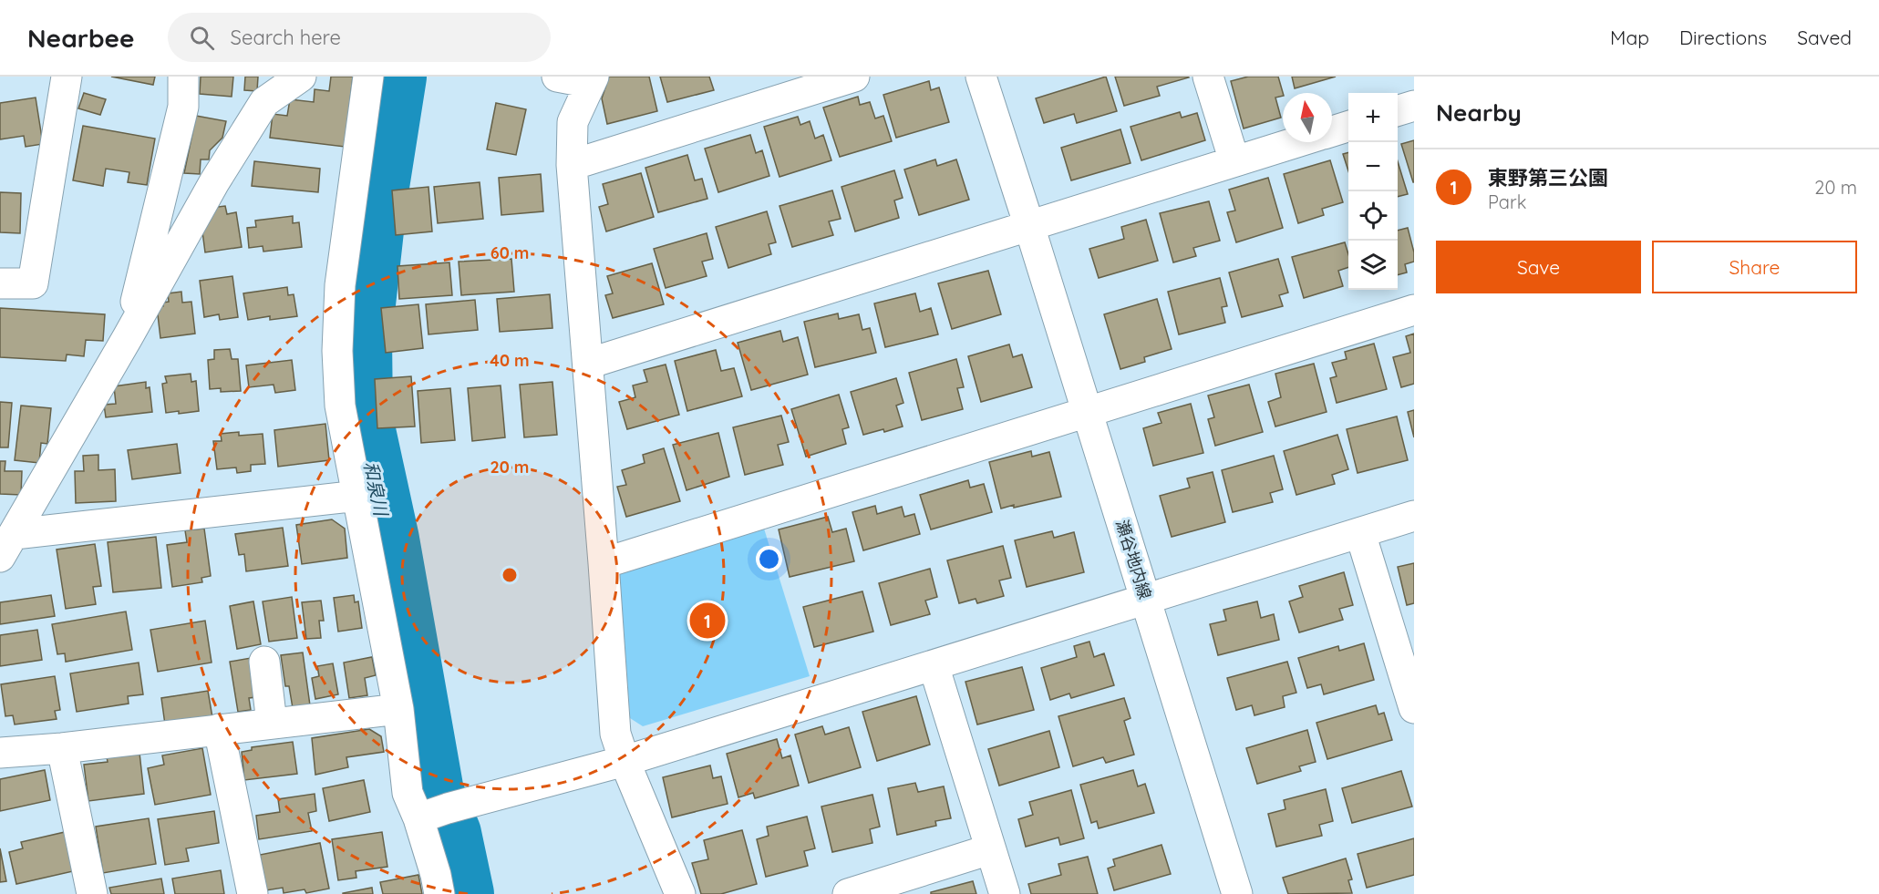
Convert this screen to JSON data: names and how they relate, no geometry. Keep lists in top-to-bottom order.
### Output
{
  "streets": {
    "street": ["瀬谷地内線"]
  },
  "water": ["和泉川"],
  "north": "top",
  "page": {
    "header": "Nearbee",
    "search": "Search here",
    "nav": ["Map", "Directions", "Saved"],
    "heading": "Nearby",
    "map_buttons": ["+", "−"],
    "list": [
      {
        "mark": "1",
        "name": "東野第三公園",
        "note": "Park",
        "value": "20 m"
      }
    ],
    "buttons": ["Save", "Share"],
    "pins": "1"
  },
  "rings": ["60 m", "40 m", "20 m"]
}
